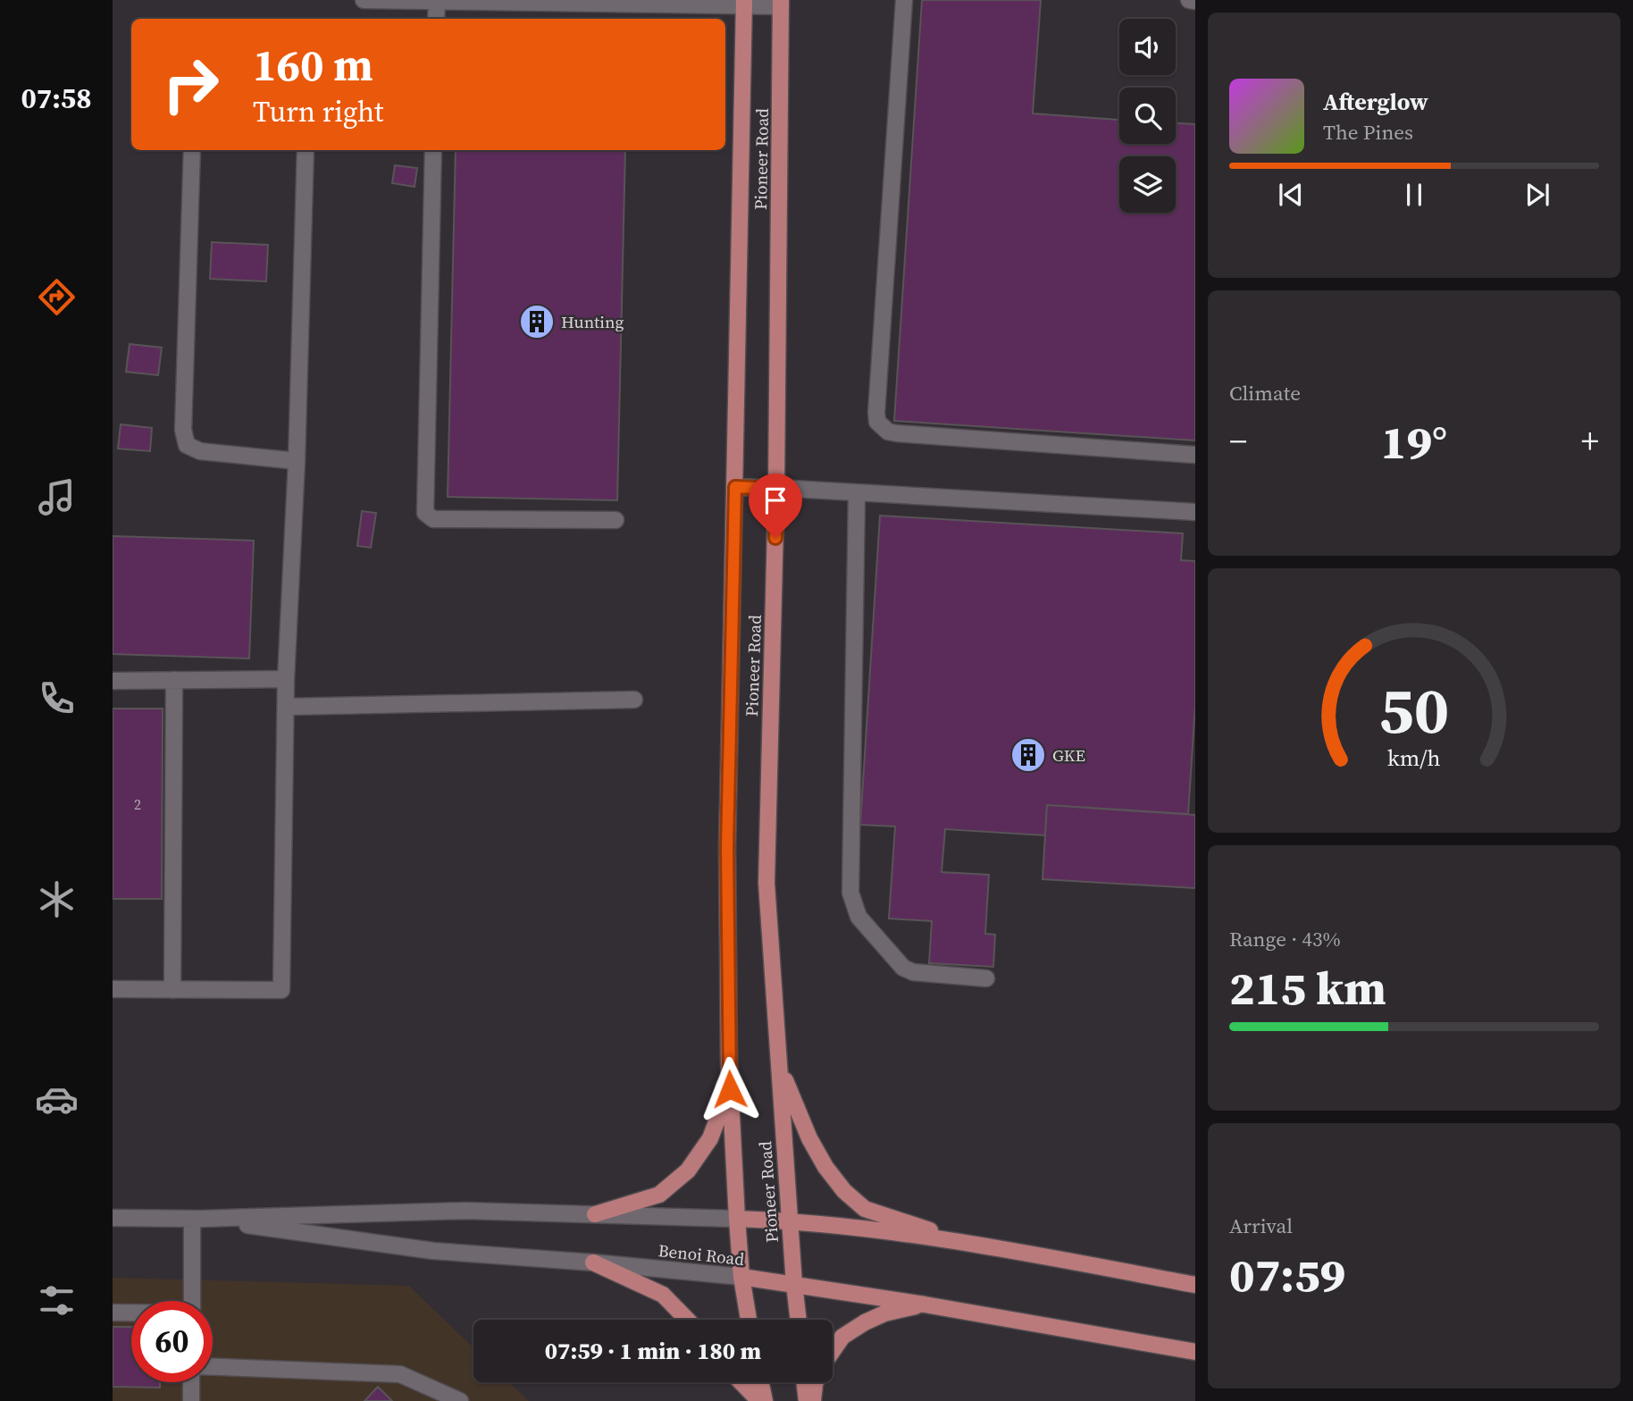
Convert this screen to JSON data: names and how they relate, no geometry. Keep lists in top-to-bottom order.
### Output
{
  "streets": {
    "main road": ["Pioneer Road", "Benoi Road"]
  },
  "crossings": [
    ["Pioneer Road", "Benoi Road"]
  ],
  "places": {
    "building": ["Hunting", "GKE"]
  },
  "house_numbers": ["2"],
  "page": {
    "tabs": "07:58",
    "turn": ["160 m", "Turn right"],
    "song": ["Afterglow", "The Pines"],
    "tile": [
      "Climate",
      ["Range · 43%", "215 km"],
      ["Arrival", "07:59"]
    ],
    "heat": ["−", "19°", "+"],
    "limit": "60",
    "trip": "07:59 · 1 min · 180 m",
    "gauge": ["50", "km/h"]
  }
}
